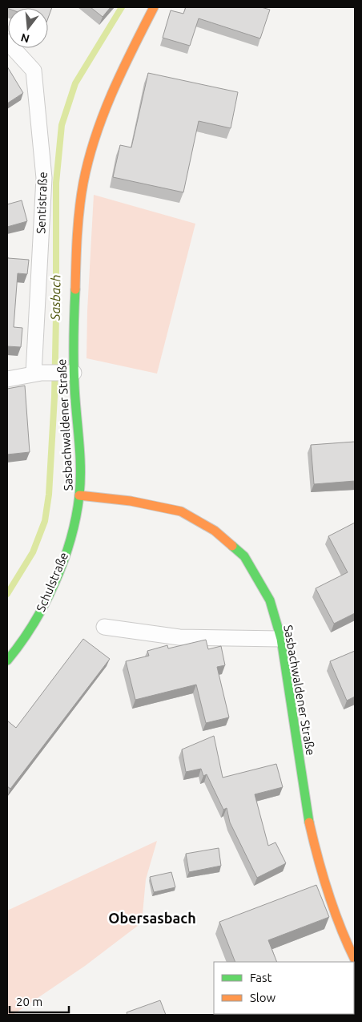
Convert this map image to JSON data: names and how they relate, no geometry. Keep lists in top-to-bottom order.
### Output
{
  "streets": {
    "main road": ["Sasbachwaldener Straße", "Schulstraße"],
    "street": ["Sentistraße"]
  },
  "crossings": [
    ["Sasbachwaldener Straße", "Schulstraße"]
  ],
  "districts": ["Obersasbach"],
  "water": ["Sasbach"],
  "legend": ["Fast", "Slow"],
  "scale_bar": "20 m",
  "north": "bottom"
}
